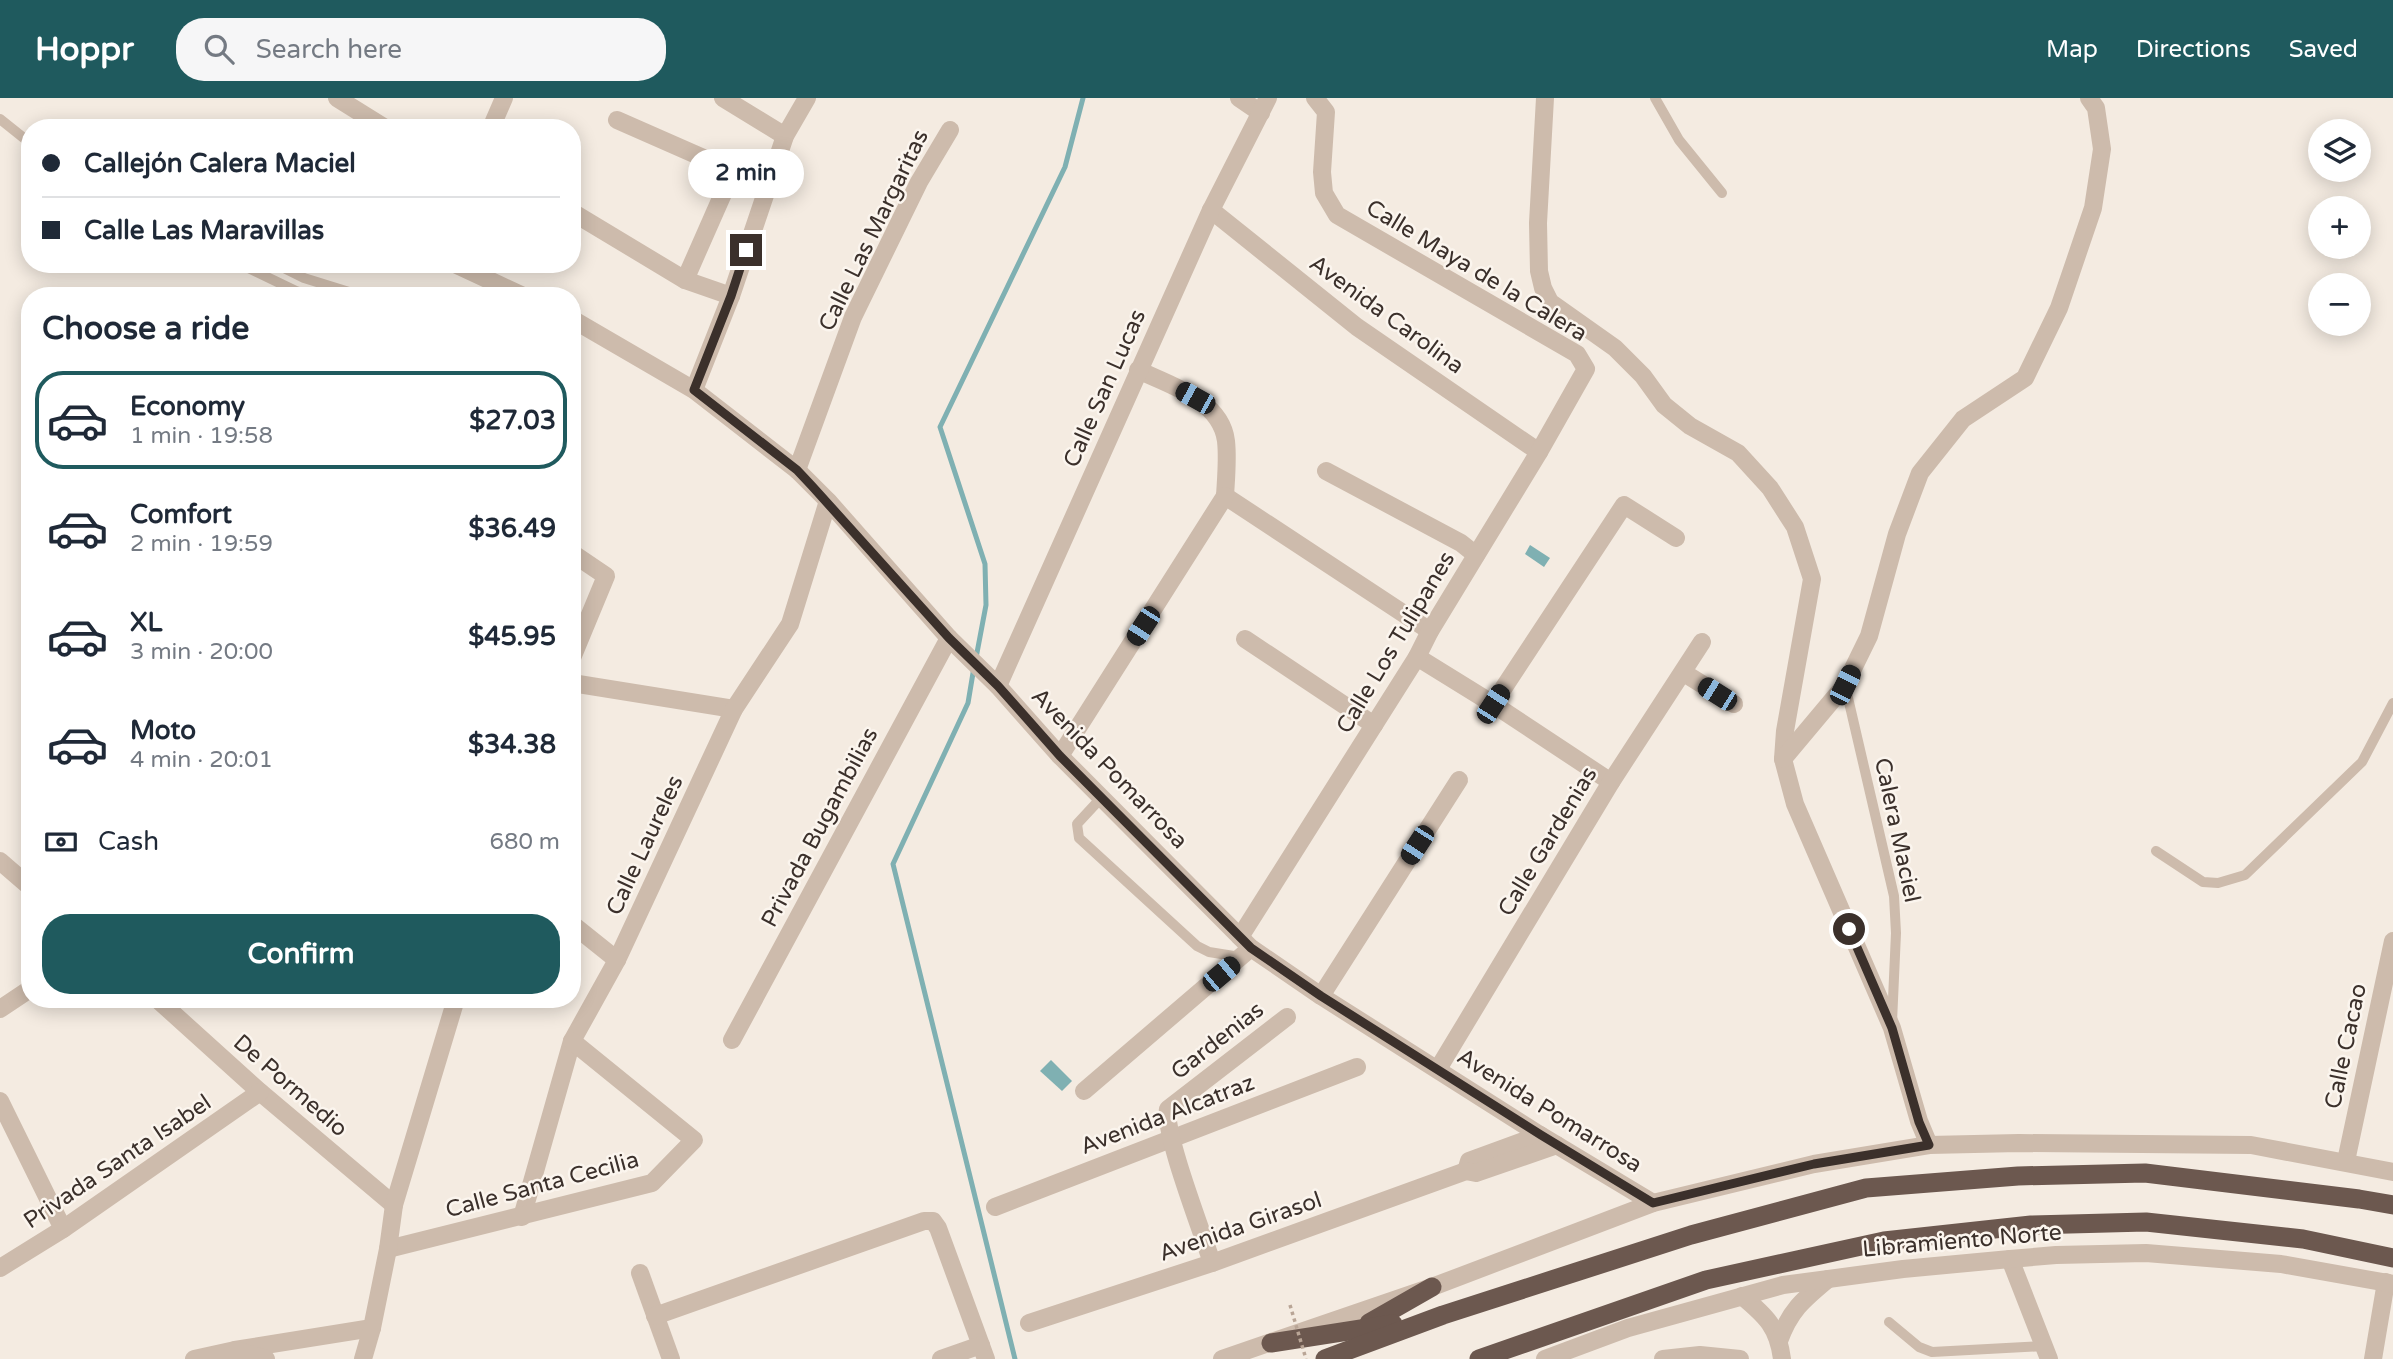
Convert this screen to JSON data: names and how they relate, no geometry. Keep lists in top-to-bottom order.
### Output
{
  "streets": {
    "street": [
      "Calle Las Margaritas",
      "Calle Maya de la Calera",
      "Avenida Carolina",
      "Calle San Lucas",
      "Calle Los Tulipanes",
      "Avenida Pomarrosa",
      "Privada Bugambilias",
      "Calle Gardenias",
      "Calle Laureles",
      "Gardenias",
      "Calle Cacao",
      "De Pormedio",
      "Avenida Alcatraz",
      "Privada Santa Isabel",
      "Calle Santa Cecilia",
      "Avenida Girasol",
      "Libramiento Norte"
    ],
    "lane": ["Calera Maciel"]
  },
  "crossings": [
    ["Calle Las Margaritas", "Avenida Pomarrosa"],
    ["Calle Maya de la Calera", "Calle Los Tulipanes"],
    ["Avenida Carolina", "Calle San Lucas"],
    ["Avenida Carolina", "Calle Los Tulipanes"],
    ["Calle San Lucas", "Avenida Pomarrosa"],
    ["Calle Los Tulipanes", "Avenida Pomarrosa"],
    ["Avenida Pomarrosa", "Privada Bugambilias"],
    ["Avenida Pomarrosa", "Calle Gardenias"],
    ["Avenida Pomarrosa", "Calle Laureles"],
    ["Avenida Pomarrosa", "Avenida Girasol"],
    ["Calle Laureles", "Calle Santa Cecilia"],
    ["Gardenias", "Avenida Alcatraz"],
    ["De Pormedio", "Privada Santa Isabel"]
  ],
  "page": {
    "header": "Hoppr",
    "search": "Search here",
    "nav": ["Map", "Directions", "Saved"],
    "map_buttons": ["+", "−"],
    "banner": ["Callejón Calera Maciel", "Calle Las Maravillas"],
    "bubble": "2 min",
    "heading": "Choose a ride",
    "list": [
      {
        "name": "Economy",
        "note": "1 min · 19:58",
        "value": "$27.03"
      },
      {
        "name": "Comfort",
        "note": "2 min · 19:59",
        "value": "$36.49"
      },
      {
        "name": "XL",
        "note": "3 min · 20:00",
        "value": "$45.95"
      },
      {
        "name": "Moto",
        "note": "4 min · 20:01",
        "value": "$34.38"
      }
    ],
    "pay": ["Cash", "680 m"],
    "buttons": "Confirm"
  }
}
